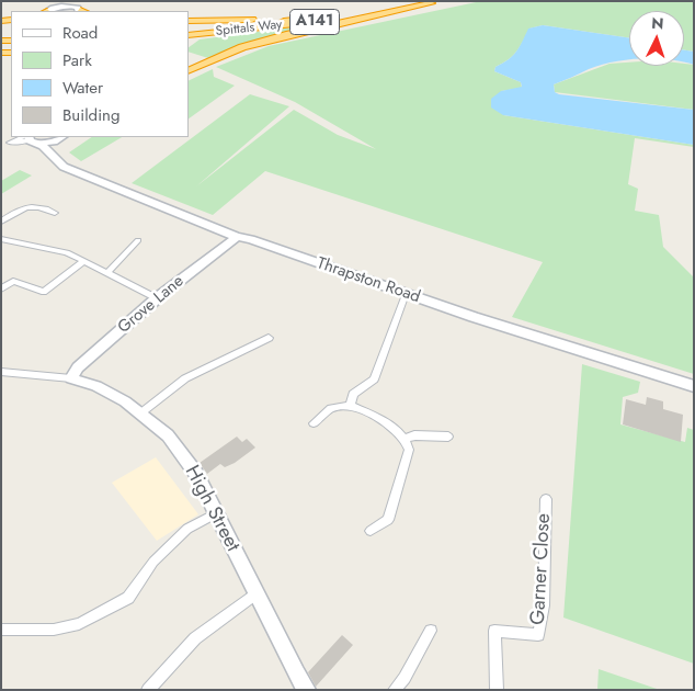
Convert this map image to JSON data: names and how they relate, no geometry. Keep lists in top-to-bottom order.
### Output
{
  "streets": {
    "highway": ["A141", "Spittals Way"],
    "main road": ["Thrapston Road", "Grove Lane", "High Street"],
    "street": ["Garner Close"]
  },
  "crossings": [
    ["Thrapston Road", "Grove Lane"],
    ["Grove Lane", "High Street"]
  ],
  "legend": [
    "Road",
    "Park",
    "Water",
    "Building"
  ],
  "north": "top"
}
